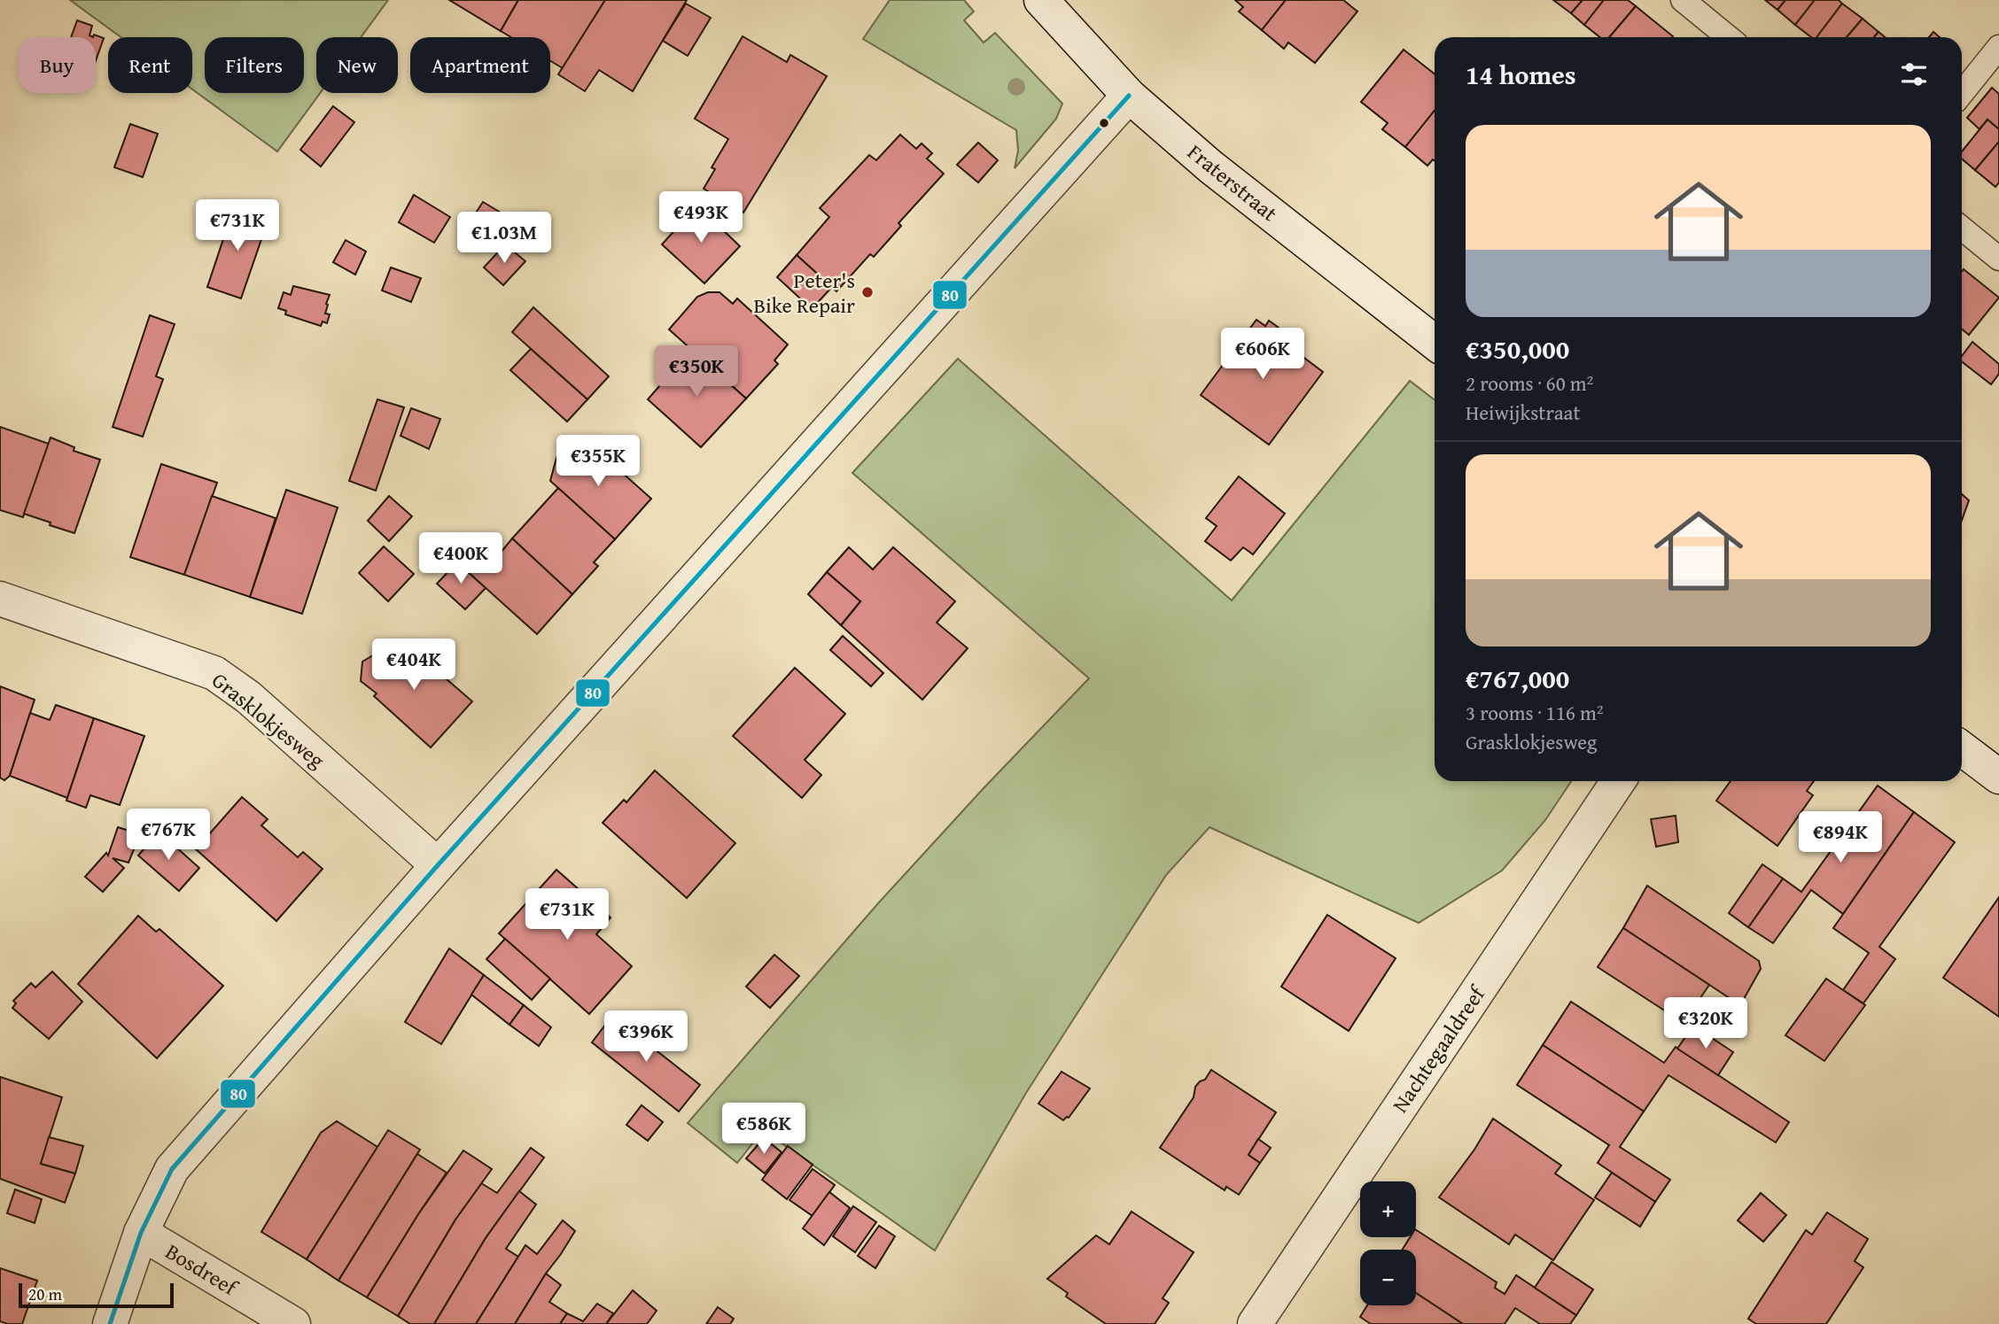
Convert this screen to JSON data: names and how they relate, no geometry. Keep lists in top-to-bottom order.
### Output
{
  "streets": {
    "street": [
      "Fraterstraat",
      "Grasklokjesweg",
      "Nachtegaaldreef",
      "Bosdreef"
    ]
  },
  "places": ["Peter's Bike Repair"],
  "lines": ["transit line 80"],
  "scale_bar": "20 m",
  "page": {
    "chip": [
      "Buy",
      "Rent",
      "Filters",
      "New",
      "Apartment"
    ],
    "heading": "14 homes",
    "list": [
      {
        "name": "€350,000",
        "note": "2 rooms · 60 m² · Heiwijkstraat"
      },
      {
        "name": "€767,000",
        "note": "3 rooms · 116 m² · Grasklokjesweg"
      }
    ],
    "price": [
      "€493K",
      "€731K",
      "€1.03M",
      "€606K",
      "€350K",
      "€355K",
      "€400K",
      "€404K",
      "€767K",
      "€894K",
      "€731K",
      "€320K",
      "€396K",
      "€586K"
    ],
    "map_buttons": ["+", "−"],
    "scale": "20 m"
  }
}
